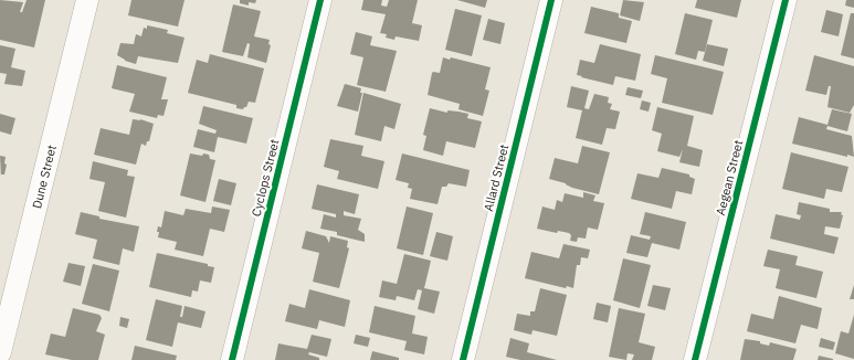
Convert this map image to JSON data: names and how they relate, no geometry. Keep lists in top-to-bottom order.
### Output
{
  "streets": {
    "street": [
      "Dune Street",
      "Cyclops Street",
      "Allard Street",
      "Aegean Street"
    ]
  }
}
